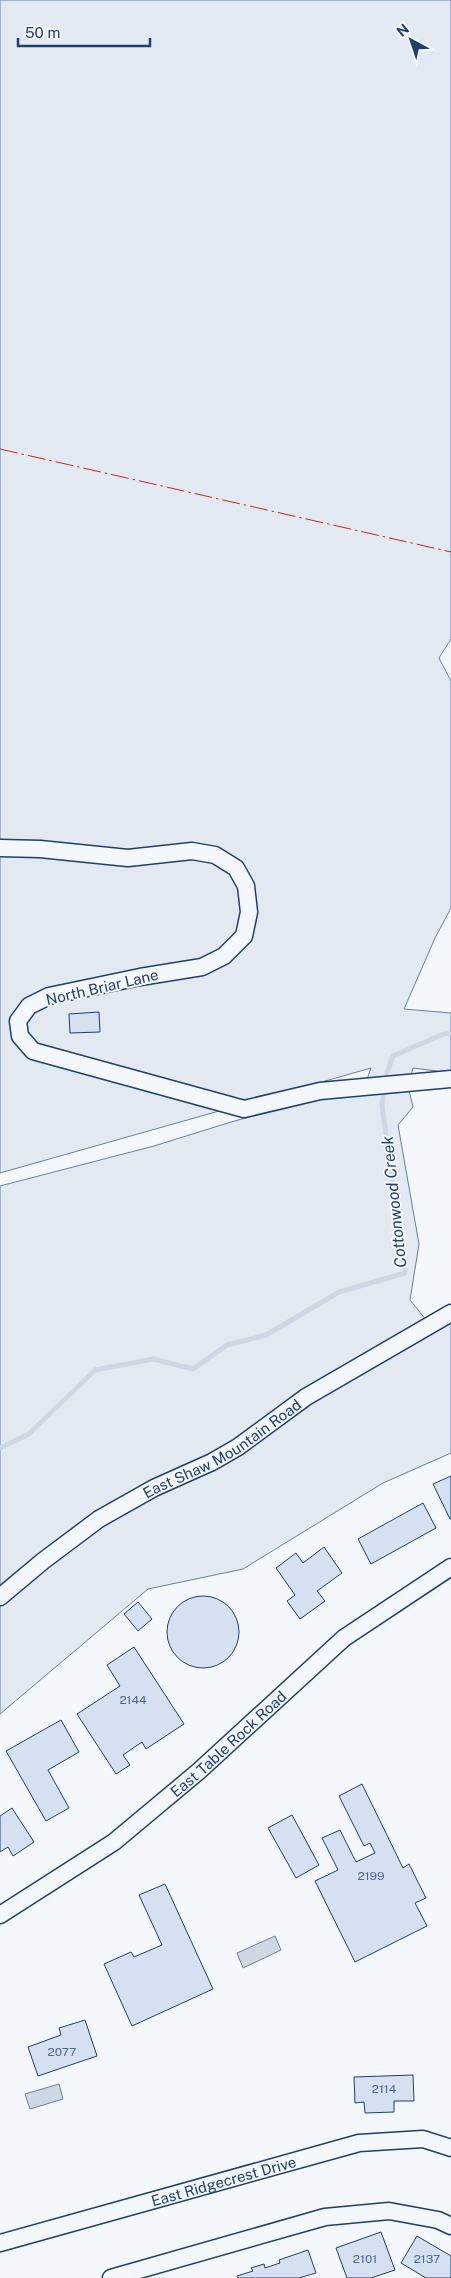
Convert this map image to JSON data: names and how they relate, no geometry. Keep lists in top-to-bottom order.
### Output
{
  "streets": {
    "street": [
      "North Briar Lane",
      "East Shaw Mountain Road",
      "East Table Rock Road",
      "East Ridgecrest Drive"
    ]
  },
  "water": ["Cottonwood Creek"],
  "house_numbers": [
    "2144",
    "2199",
    "2077",
    "2114",
    "2101",
    "2137"
  ],
  "scale_bar": "50 m",
  "north": "top left"
}
